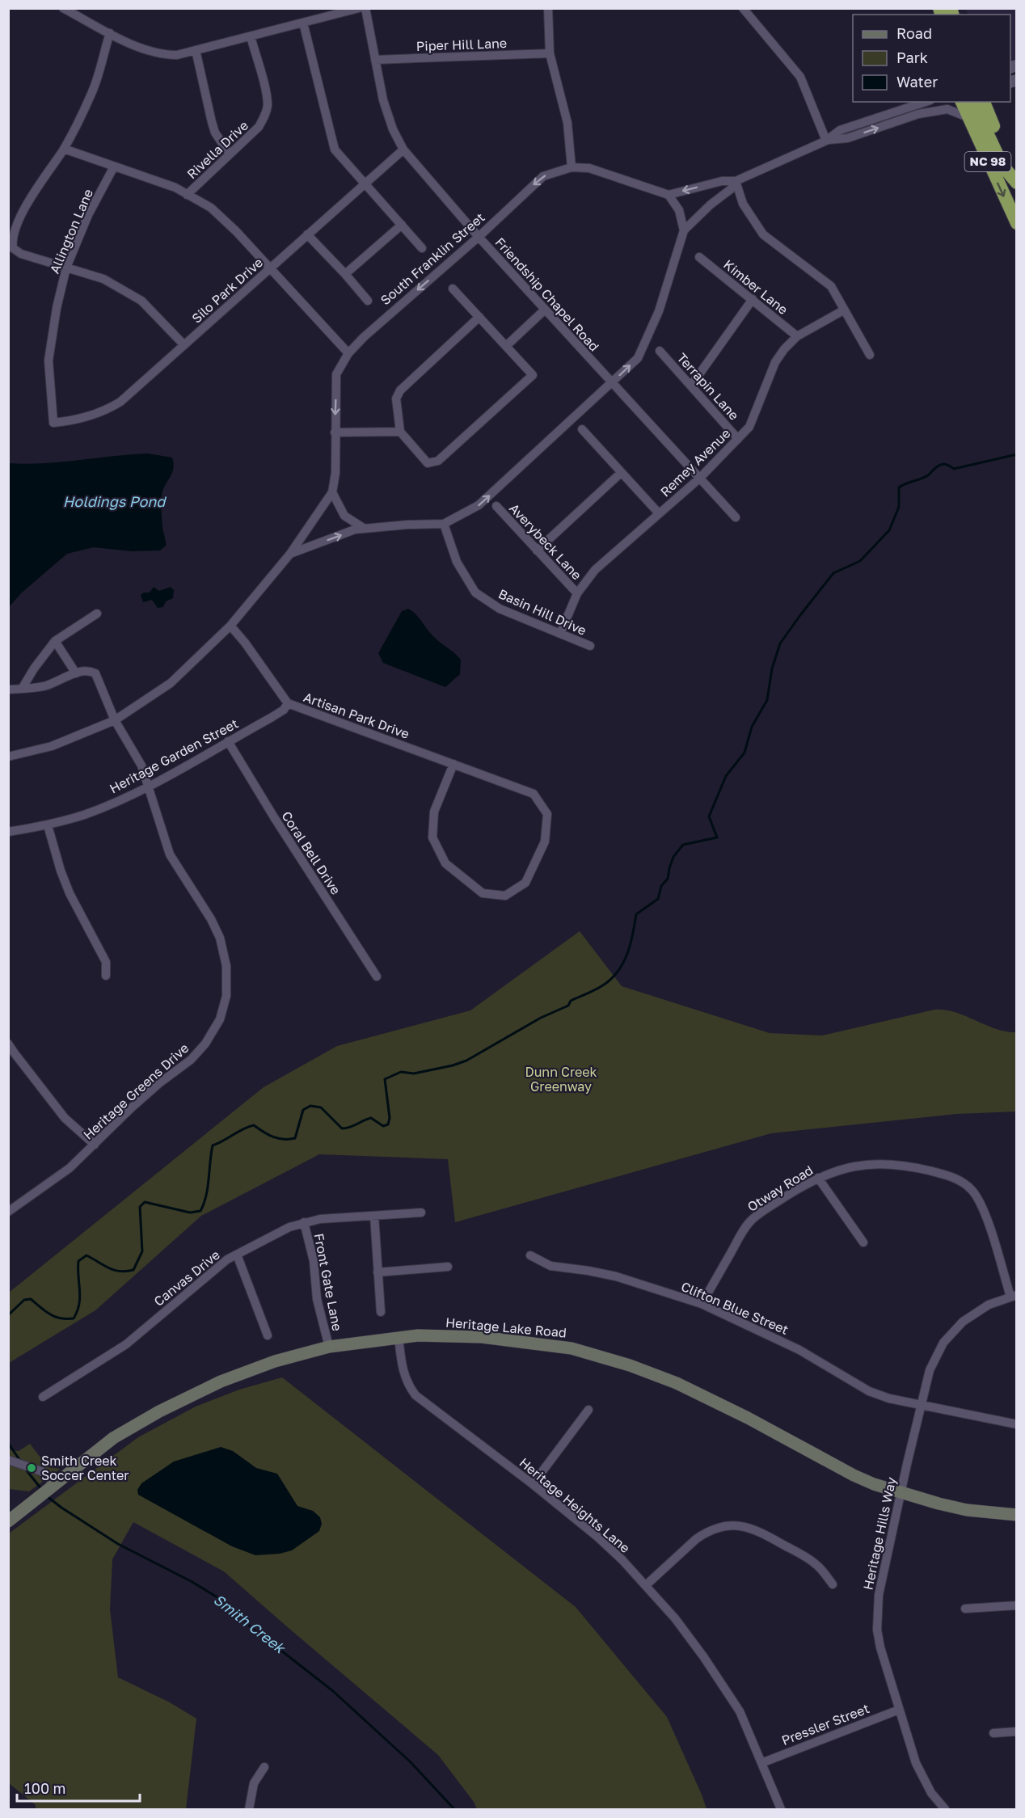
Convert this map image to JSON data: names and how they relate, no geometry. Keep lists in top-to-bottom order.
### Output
{
  "streets": {
    "highway": ["NC 98"],
    "main road": ["Heritage Lake Road"],
    "street": [
      "Piper Hill Lane",
      "Rivella Drive",
      "Allington Lane",
      "South Franklin Street",
      "Kimber Lane",
      "Silo Park Drive",
      "Friendship Chapel Road",
      "Terrapin Lane",
      "Remey Avenue",
      "Averybeck Lane",
      "Basin Hill Drive",
      "Artisan Park Drive",
      "Heritage Garden Street",
      "Coral Bell Drive",
      "Heritage Greens Drive",
      "Otway Road",
      "Canvas Drive",
      "Front Gate Lane",
      "Clifton Blue Street",
      "Heritage Heights Lane",
      "Heritage Hills Way",
      "Pressler Street"
    ]
  },
  "crossings": [
    ["Piper Hill Lane", "Friendship Chapel Road"],
    ["NC 98", "South Franklin Street"],
    ["Allington Lane", "Silo Park Drive"],
    ["South Franklin Street", "Friendship Chapel Road"],
    ["South Franklin Street", "Basin Hill Drive"],
    ["South Franklin Street", "Artisan Park Drive"],
    ["South Franklin Street", "Heritage Greens Drive"],
    ["Kimber Lane", "Remey Avenue"],
    ["Silo Park Drive", "Friendship Chapel Road"],
    ["Friendship Chapel Road", "Remey Avenue"],
    ["Terrapin Lane", "Remey Avenue"],
    ["Remey Avenue", "Averybeck Lane"],
    ["Remey Avenue", "Basin Hill Drive"],
    ["Artisan Park Drive", "Heritage Garden Street"],
    ["Heritage Garden Street", "Coral Bell Drive"],
    ["Heritage Garden Street", "Heritage Greens Drive"],
    ["Otway Road", "Clifton Blue Street"],
    ["Otway Road", "Heritage Hills Way"],
    ["Canvas Drive", "Front Gate Lane"],
    ["Front Gate Lane", "Heritage Lake Road"],
    ["Clifton Blue Street", "Heritage Hills Way"],
    ["Heritage Lake Road", "Heritage Heights Lane"],
    ["Heritage Lake Road", "Heritage Hills Way"],
    ["Heritage Heights Lane", "Pressler Street"],
    ["Heritage Hills Way", "Pressler Street"]
  ],
  "water": ["Holdings Pond", "Smith Creek"],
  "parks": ["Dunn Creek Greenway"],
  "places": ["Smith Creek Soccer Center"],
  "legend": ["Road", "Park", "Water"],
  "scale_bar": "100 m"
}
